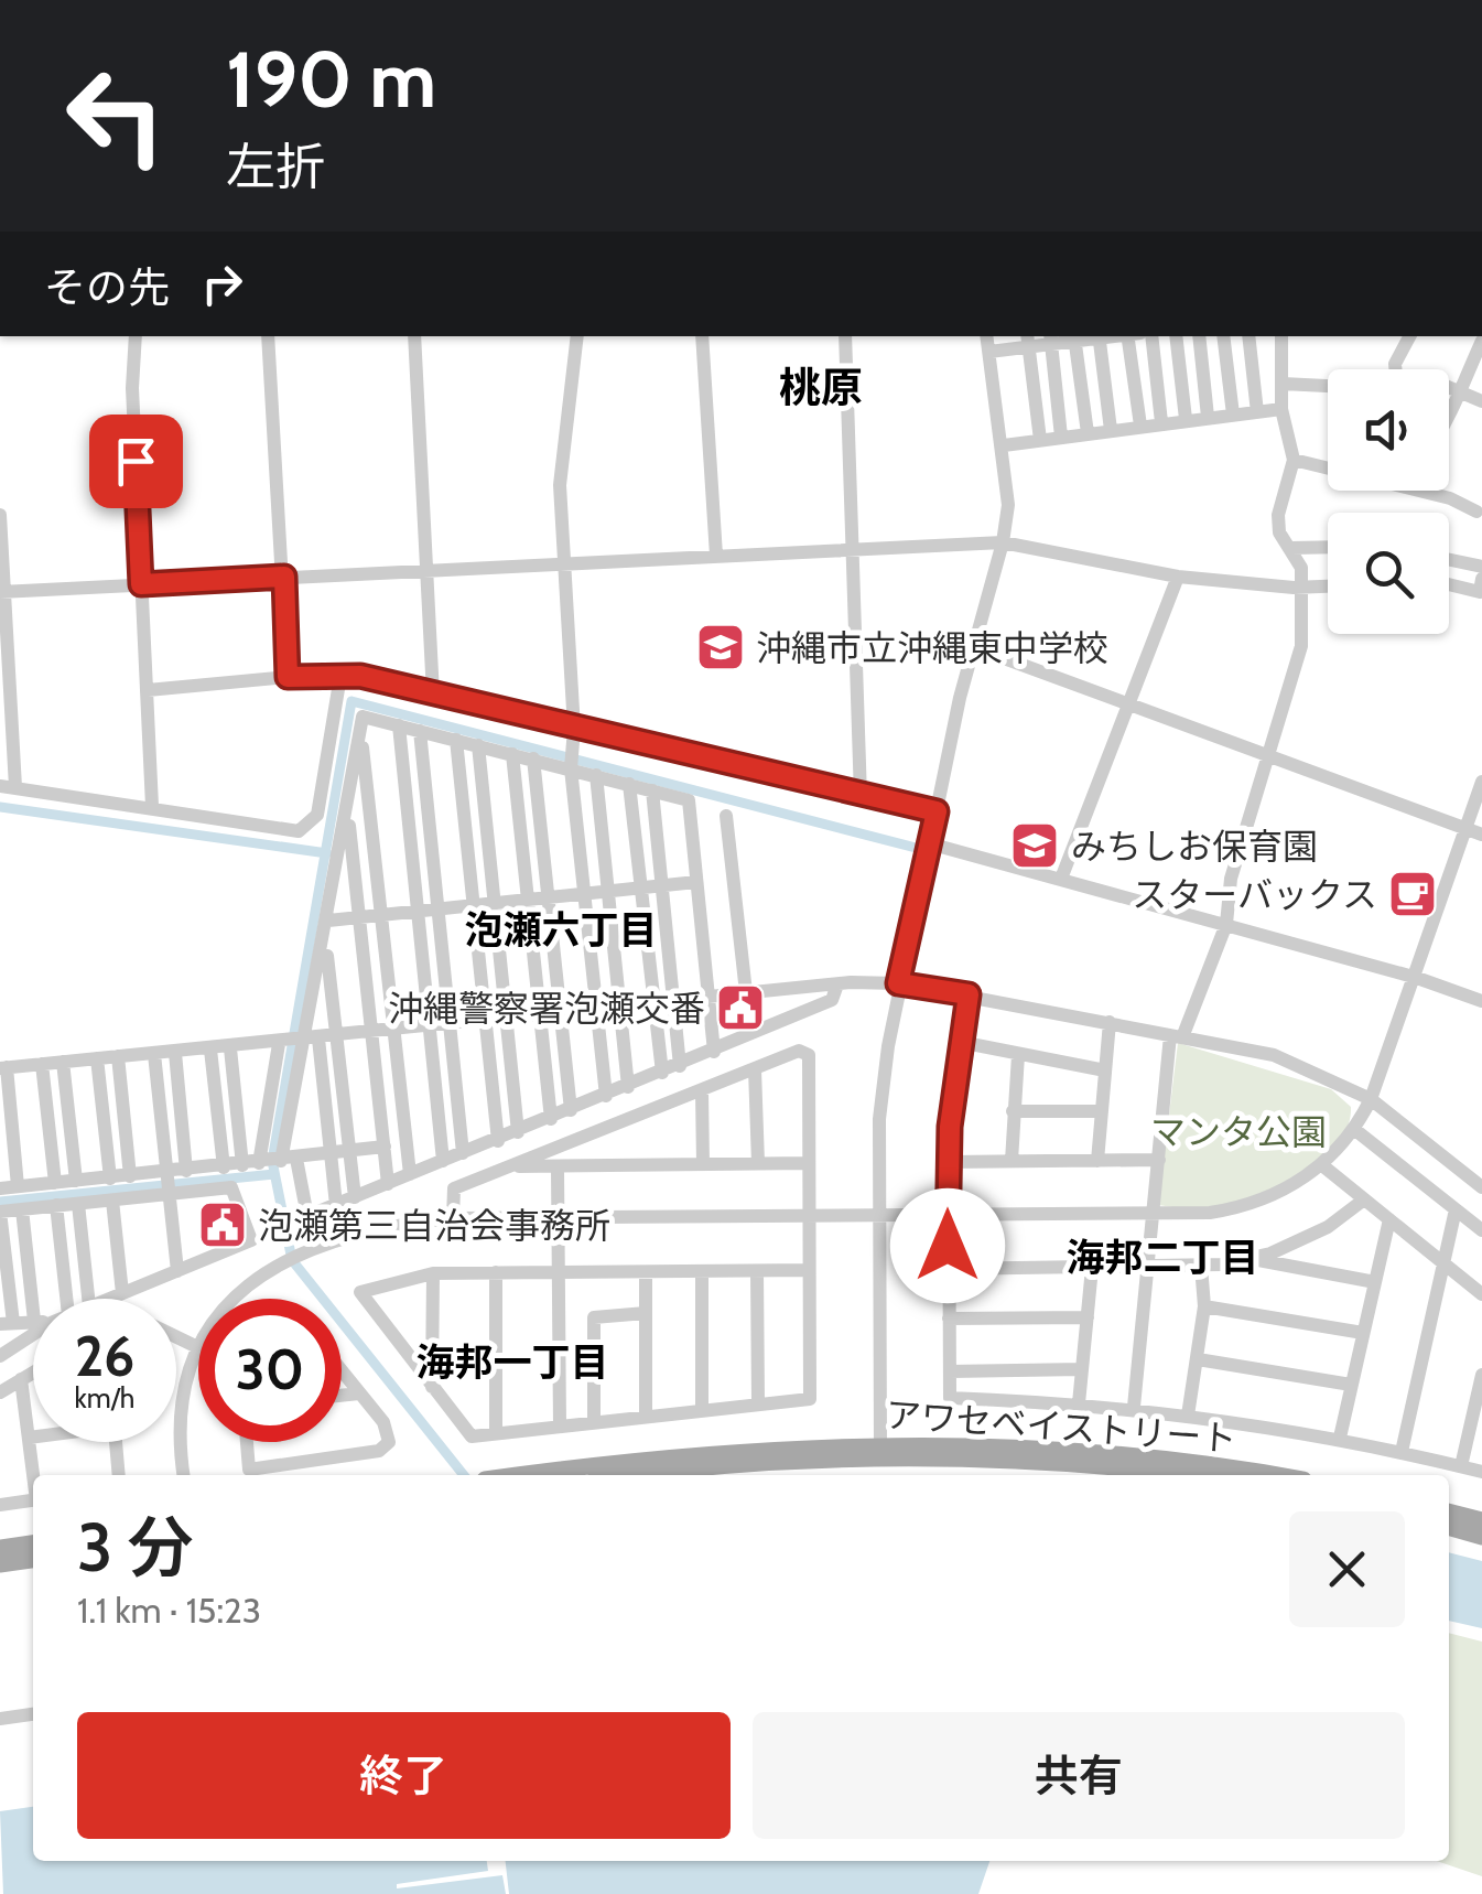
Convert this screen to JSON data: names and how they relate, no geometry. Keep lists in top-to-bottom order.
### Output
{
  "streets": {
    "main road": ["アワセベイストリート"]
  },
  "districts": [
    "桃原",
    "泡瀬六丁目",
    "海邦二丁目",
    "海邦一丁目"
  ],
  "parks": ["マンタ公園"],
  "places": {
    "school or university": ["沖縄市立沖縄東中学校", "みちしお保育園"],
    "cafe": ["スターバックス"],
    "public building": ["沖縄警察署泡瀬交番", "泡瀬第三自治会事務所"]
  },
  "page": {
    "turn": ["190 m", "左折"],
    "then": "その先",
    "speed": "26 km/h",
    "limit": "30",
    "heading": ["3 分", "1.1 km · 15:23"],
    "buttons": ["終了", "共有"]
  }
}
